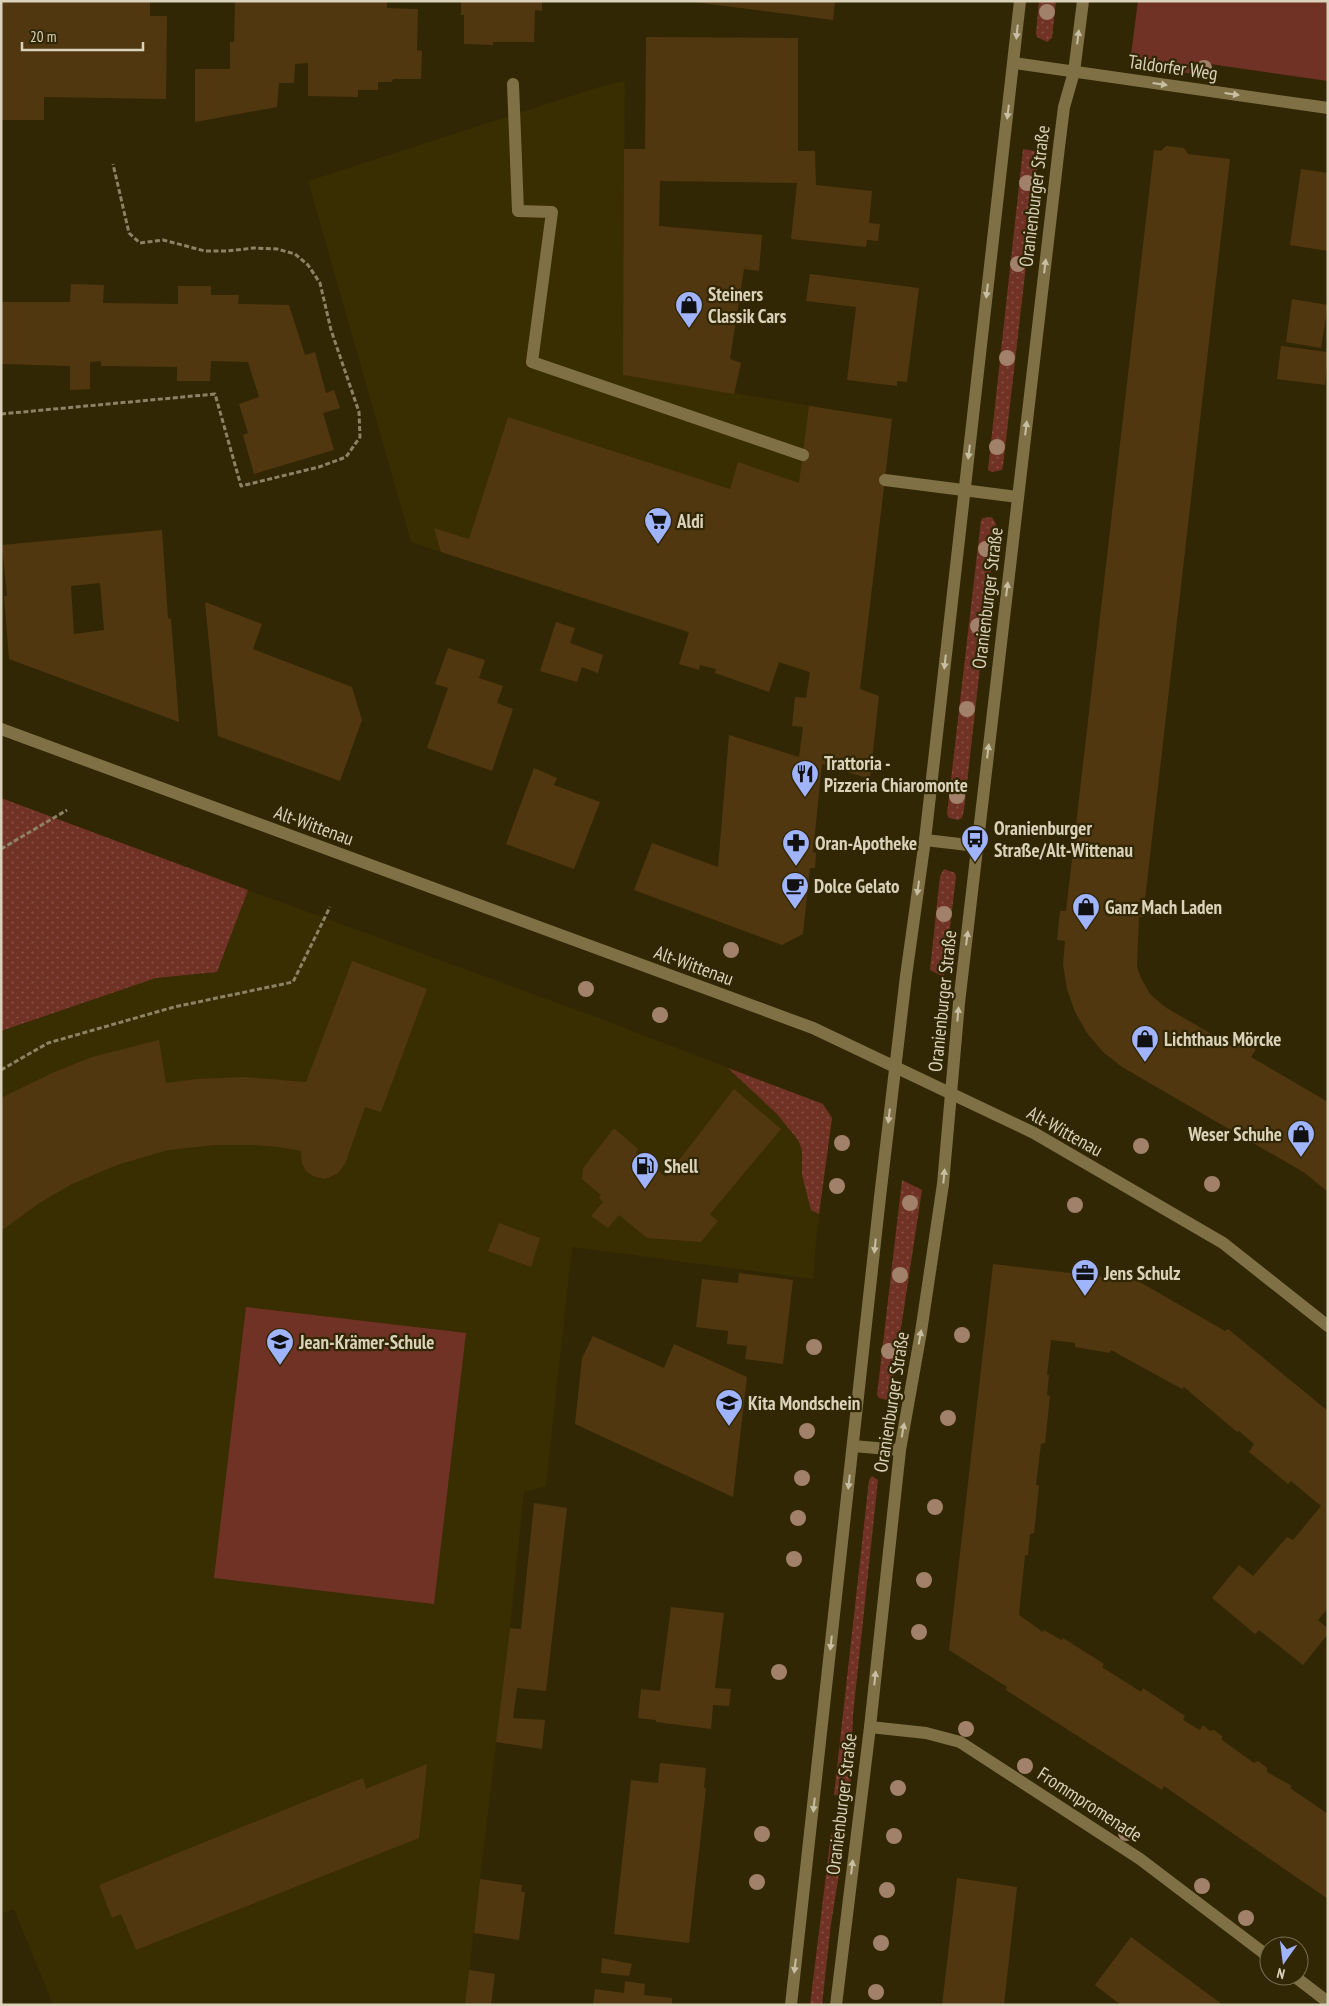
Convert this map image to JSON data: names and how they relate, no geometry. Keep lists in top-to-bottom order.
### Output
{
  "streets": {
    "main road": [
      "Taldorfer Weg",
      "Oranienburger Straße",
      "Alt-Wittenau",
      "Frommpromenade"
    ]
  },
  "crossings": [
    ["Taldorfer Weg", "Oranienburger Straße"],
    ["Oranienburger Straße", "Alt-Wittenau"],
    ["Oranienburger Straße", "Frommpromenade"]
  ],
  "one_way": ["Taldorfer Weg"],
  "places": {
    "shop": [
      "Steiners Classik Cars",
      "Ganz Mach Laden",
      "Lichthaus Mörcke",
      "Weser Schuhe"
    ],
    "supermarket": ["Aldi"],
    "restaurant": ["Trattoria - Pizzeria Chiaromonte"],
    "bus stop": ["Oranienburger Straße/Alt-Wittenau"],
    "pharmacy": ["Oran-Apotheke"],
    "cafe": ["Dolce Gelato"],
    "fuel station": ["Shell"],
    "office": ["Jens Schulz"],
    "school or university": ["Jean-Krämer-Schule", "Kita Mondschein"]
  },
  "scale_bar": "20 m",
  "north": "bottom"
}
